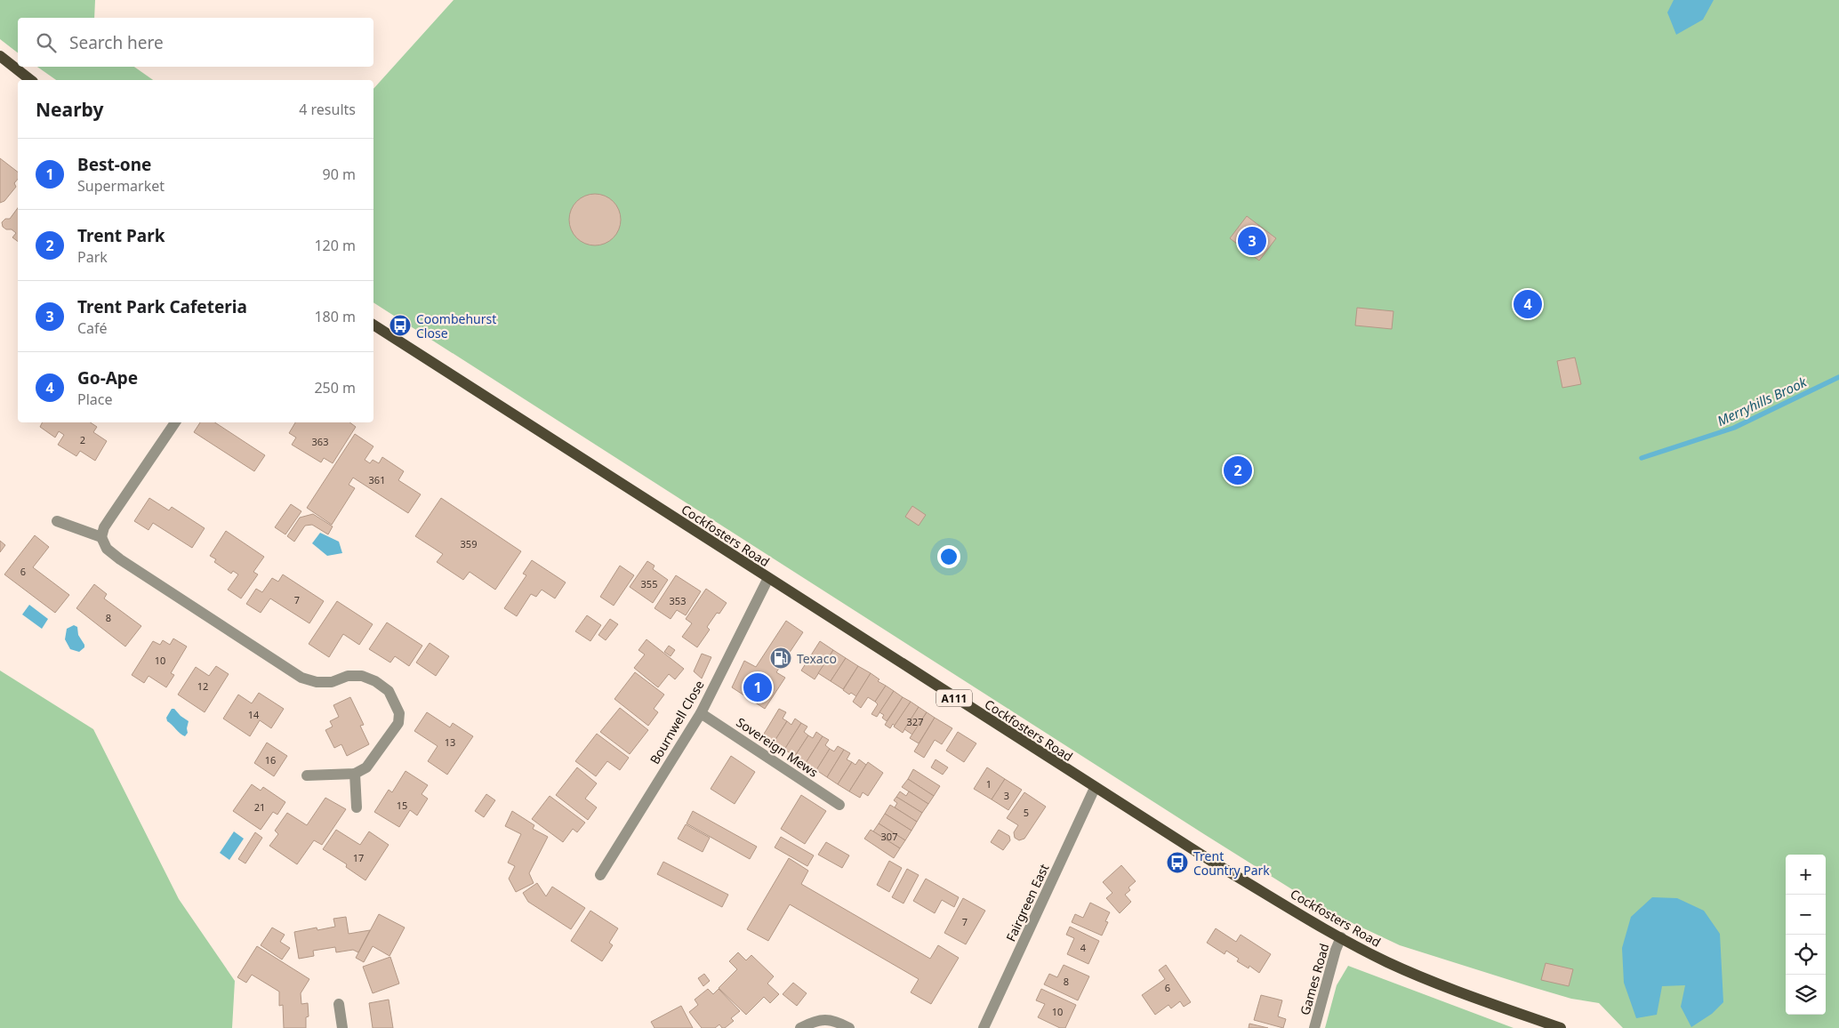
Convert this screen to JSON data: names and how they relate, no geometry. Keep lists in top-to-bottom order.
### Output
{
  "streets": {
    "main road": ["Cockfosters Road", "A111"],
    "street": [
      "Bournwell Close",
      "Sovereign Mews",
      "Fairgreen East",
      "Games Road"
    ]
  },
  "crossings": [
    ["Cockfosters Road", "Bournwell Close"],
    ["Cockfosters Road", "Fairgreen East"],
    ["Cockfosters Road", "Games Road"],
    ["Bournwell Close", "Sovereign Mews"]
  ],
  "water": ["Merryhills Brook"],
  "places": {
    "bus stop": ["Coombehurst Close", "Trent Country Park"],
    "fuel station": ["Texaco"]
  },
  "house_numbers": [
    "2",
    "363",
    "361",
    "359",
    "6",
    "355",
    "7",
    "353",
    "8",
    "10",
    "12",
    "14",
    "327",
    "13",
    "16",
    "1",
    "3",
    "15",
    "21",
    "5",
    "307",
    "17",
    "7",
    "4",
    "8",
    "6",
    "10"
  ],
  "page": {
    "search": "Search here",
    "heading": ["Nearby", "4 results"],
    "list": [
      {
        "mark": "1",
        "name": "Best-one",
        "note": "Supermarket",
        "value": "90 m"
      },
      {
        "mark": "2",
        "name": "Trent Park",
        "note": "Park",
        "value": "120 m"
      },
      {
        "mark": "3",
        "name": "Trent Park Cafeteria",
        "note": "Café",
        "value": "180 m"
      },
      {
        "mark": "4",
        "name": "Go-Ape",
        "note": "Place",
        "value": "250 m"
      }
    ],
    "pins": [
      "3",
      "4",
      "2",
      "1"
    ],
    "map_buttons": ["+", "−"]
  }
}
